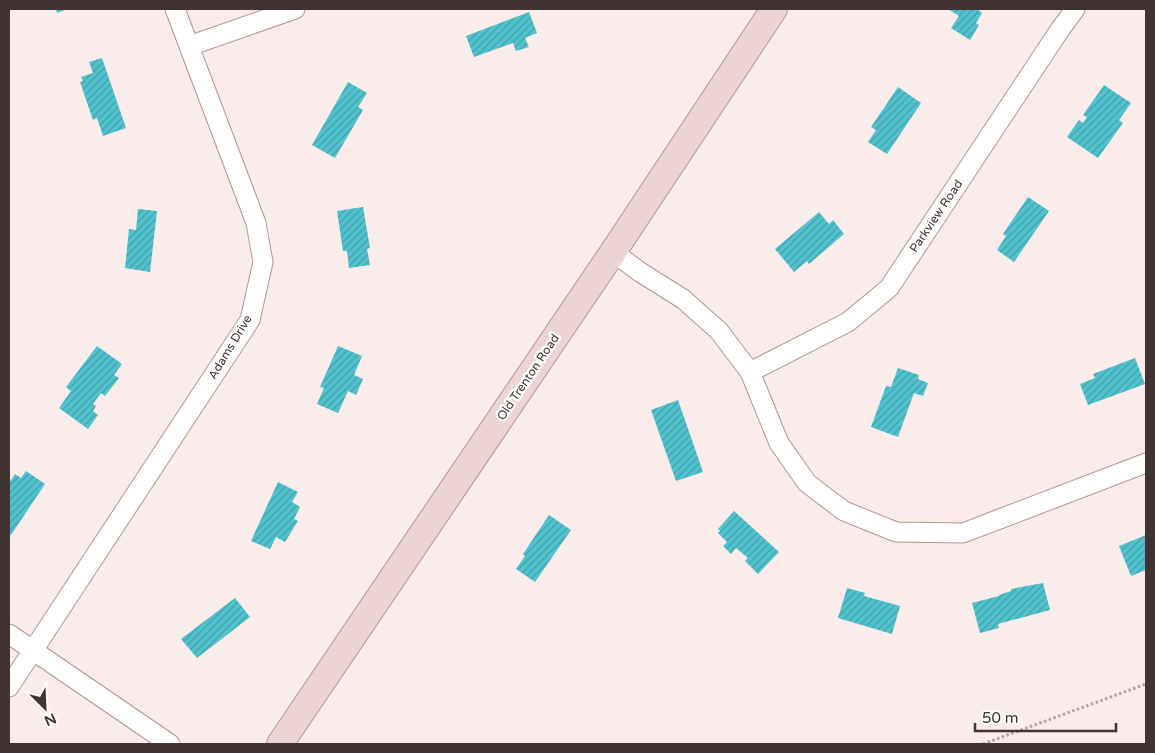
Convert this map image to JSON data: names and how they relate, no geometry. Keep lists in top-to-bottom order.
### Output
{
  "streets": {
    "main road": ["Old Trenton Road"],
    "street": ["Parkview Road", "Adams Drive"]
  },
  "scale_bar": "50 m",
  "north": "bottom right"
}
